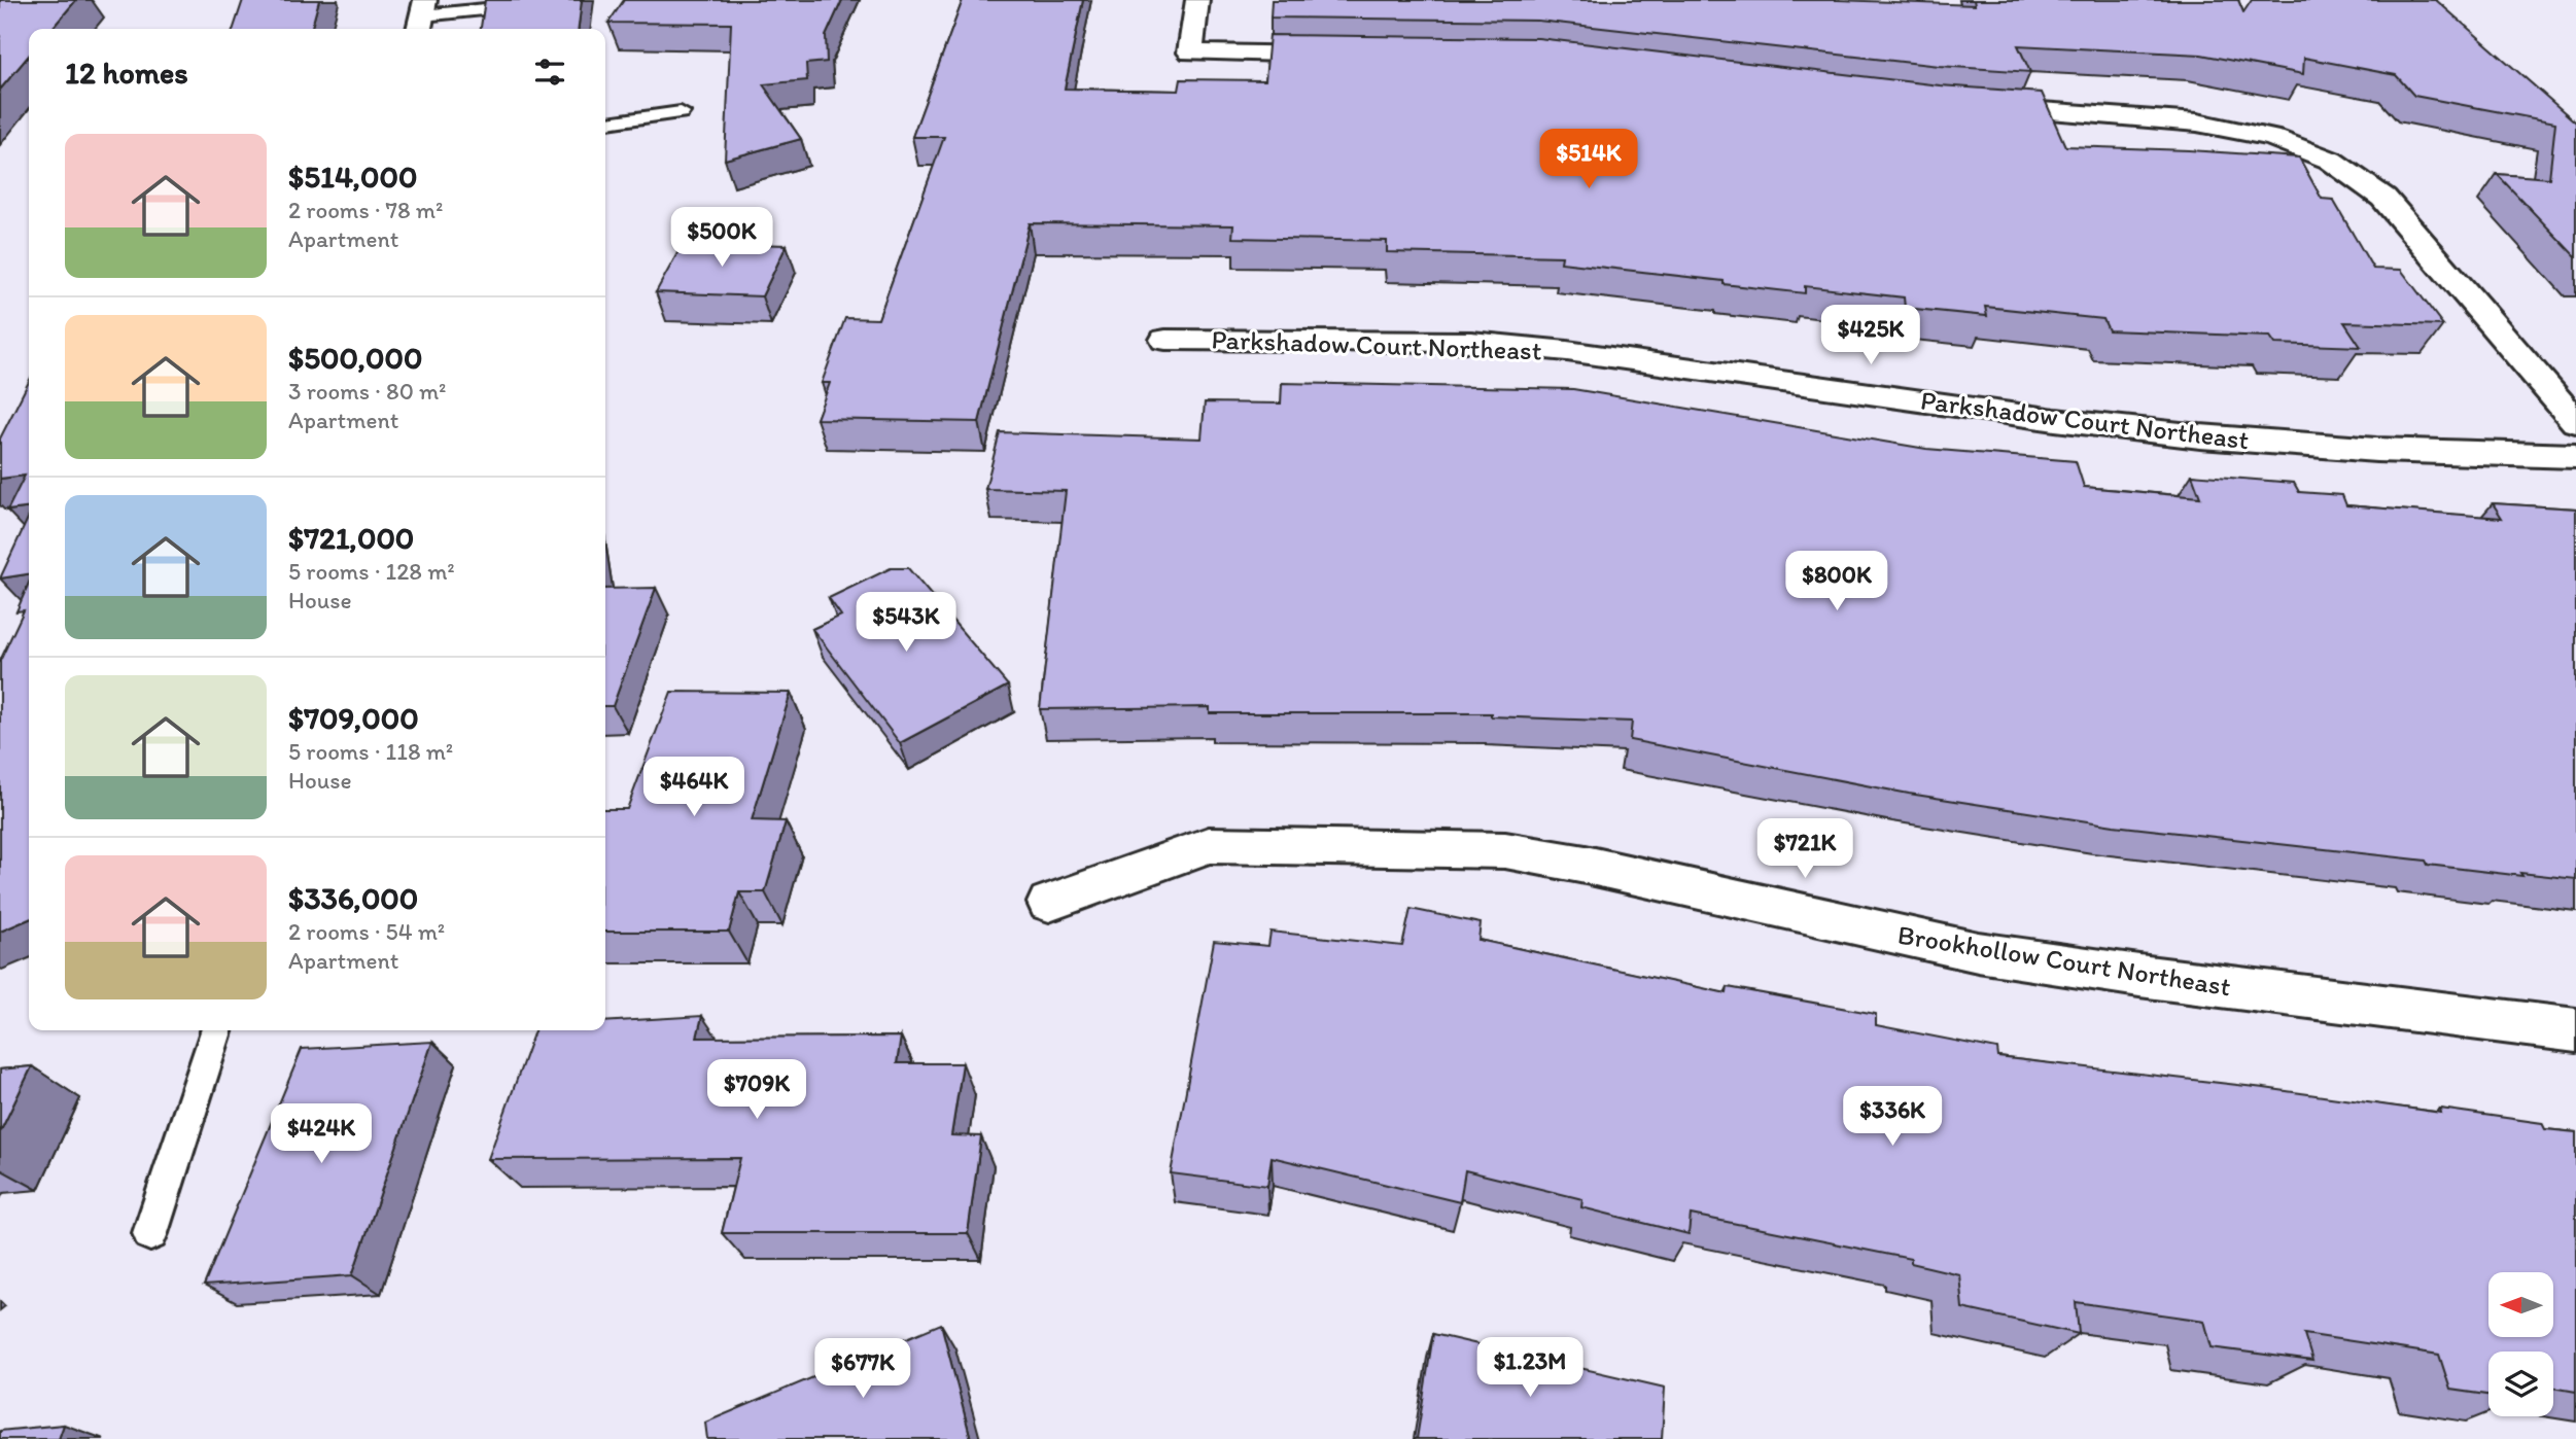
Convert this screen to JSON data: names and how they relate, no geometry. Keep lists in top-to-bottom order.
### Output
{
  "streets": {
    "street": ["Parkshadow Court Northeast", "Brookhollow Court Northeast"]
  },
  "north": "left",
  "page": {
    "heading": "12 homes",
    "list": [
      {
        "name": "$514,000",
        "note": "2 rooms · 78 m² · Apartment"
      },
      {
        "name": "$500,000",
        "note": "3 rooms · 80 m² · Apartment"
      },
      {
        "name": "$721,000",
        "note": "5 rooms · 128 m² · House"
      },
      {
        "name": "$709,000",
        "note": "5 rooms · 118 m² · House"
      },
      {
        "name": "$336,000",
        "note": "2 rooms · 54 m² · Apartment"
      }
    ],
    "price": [
      "$514K",
      "$500K",
      "$425K",
      "$800K",
      "$543K",
      "$464K",
      "$721K",
      "$709K",
      "$336K",
      "$424K",
      "$1.23M",
      "$677K"
    ]
  }
}
